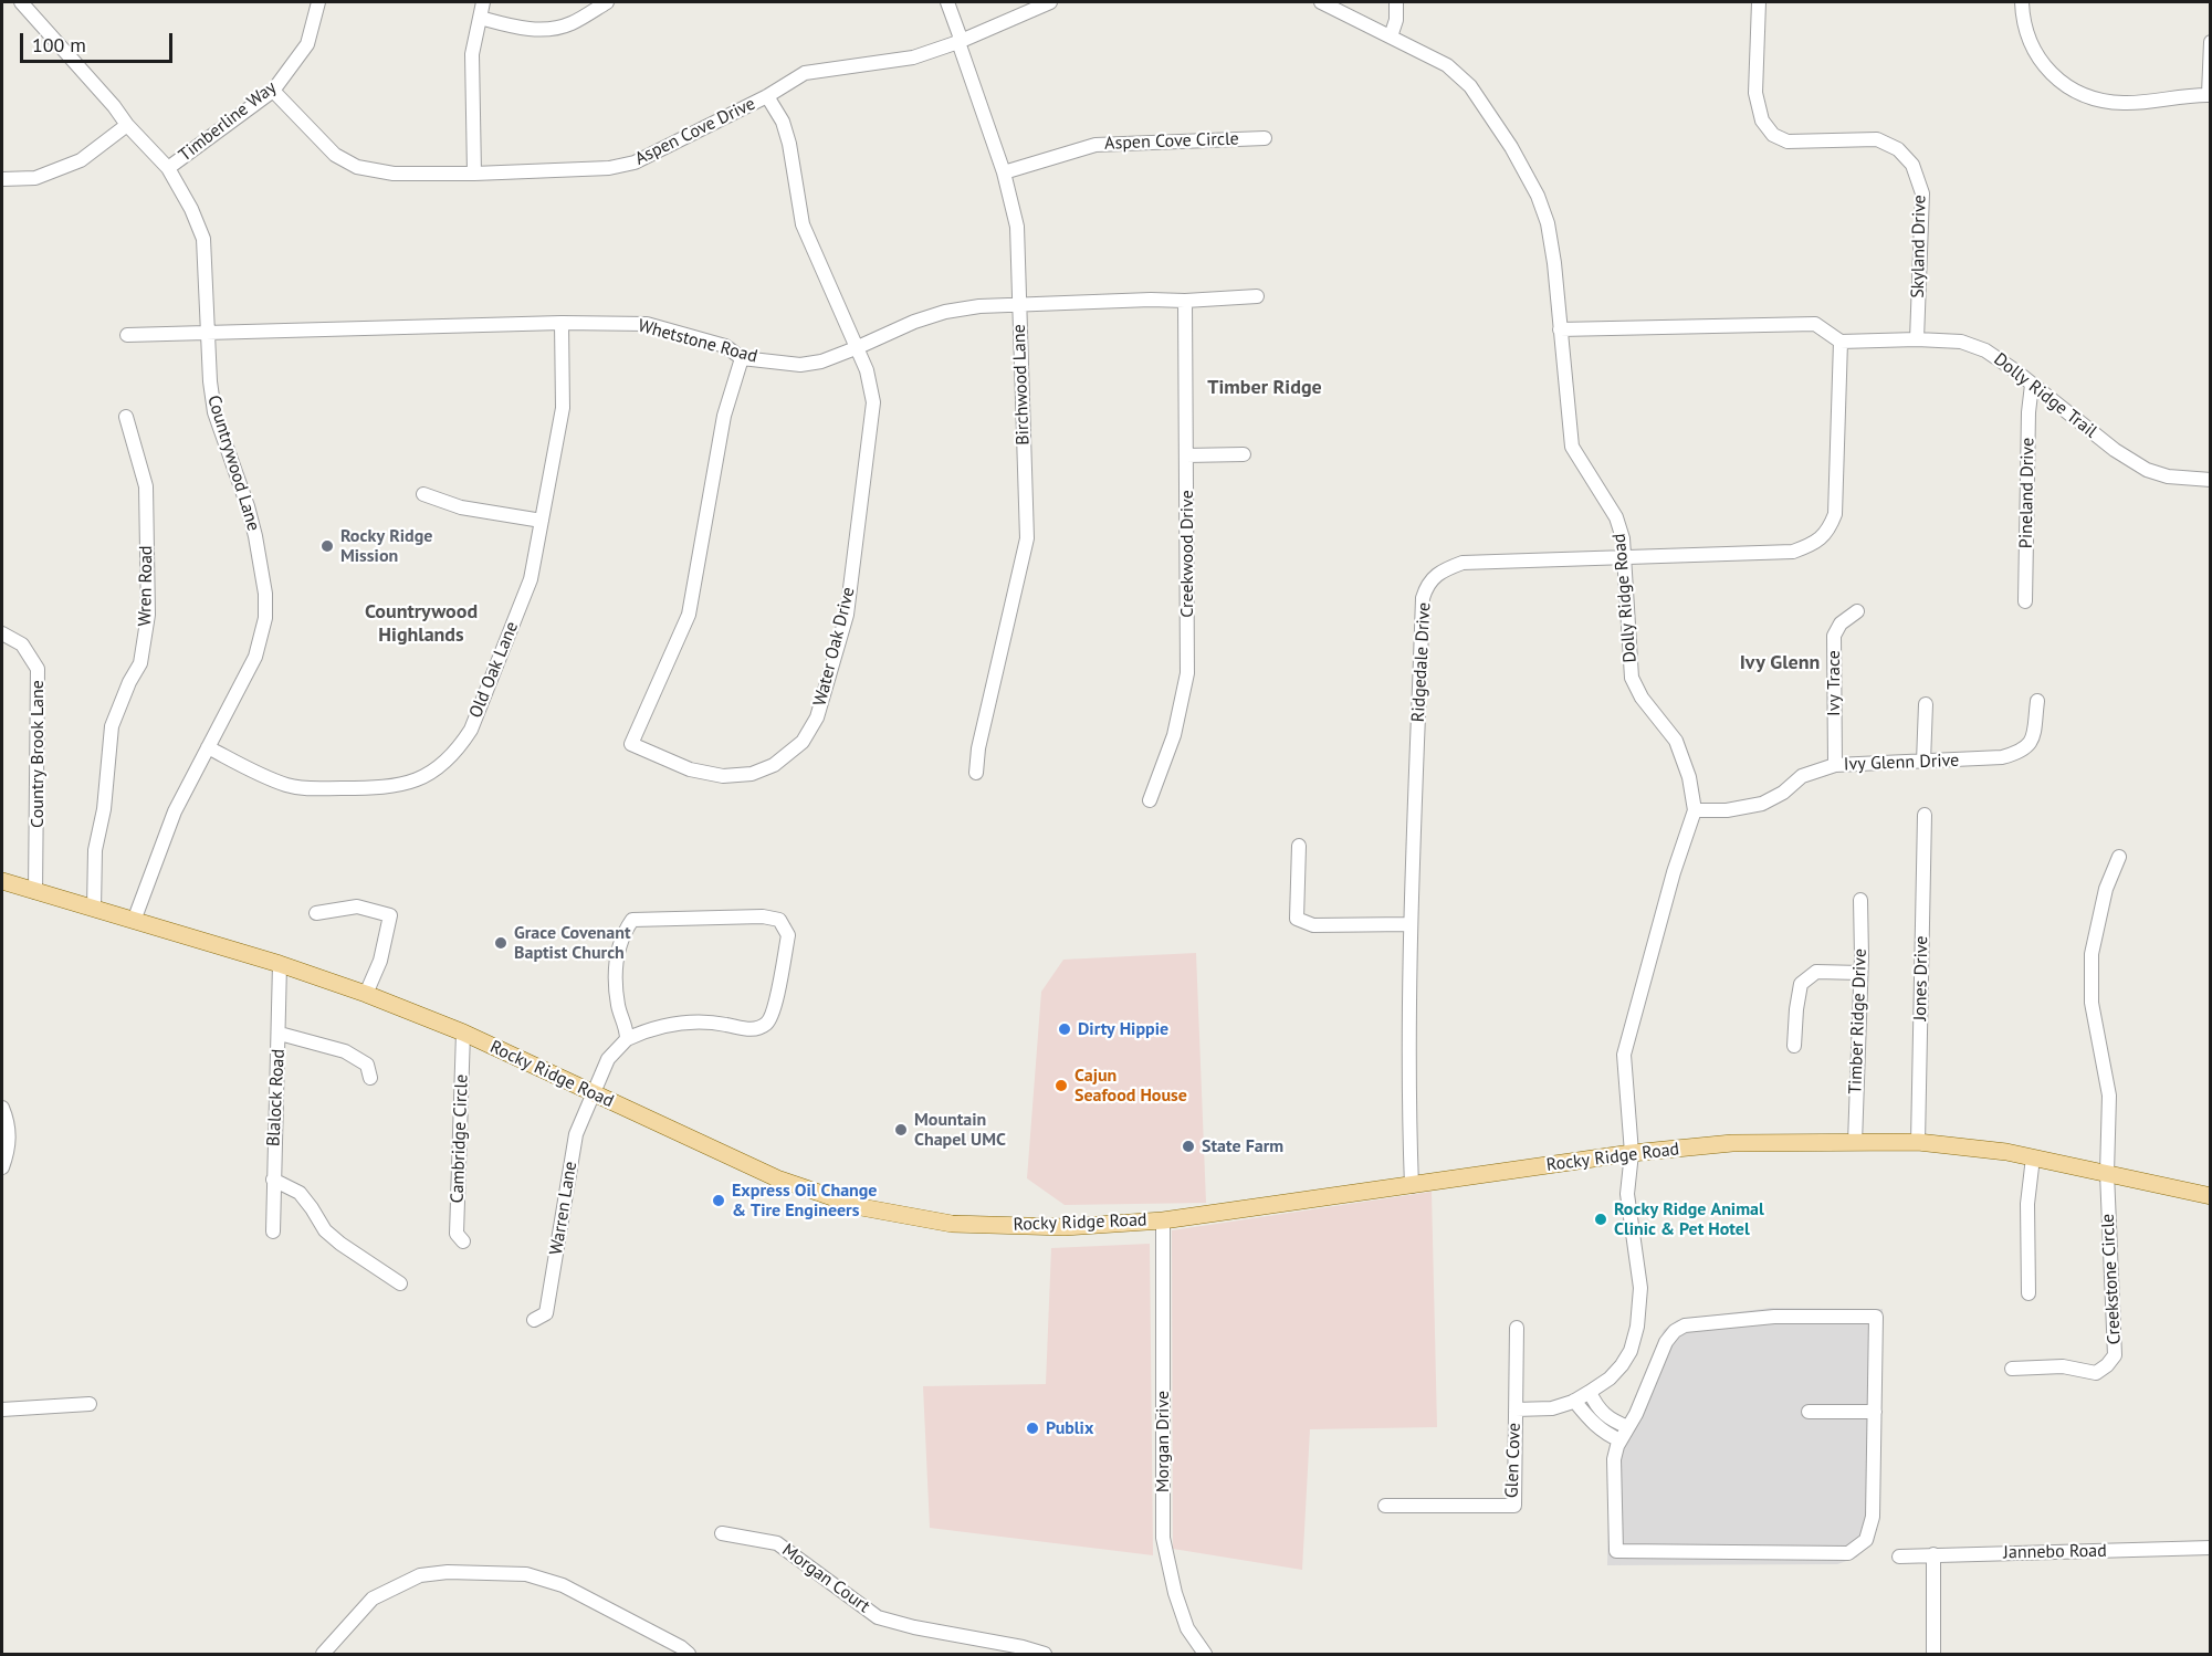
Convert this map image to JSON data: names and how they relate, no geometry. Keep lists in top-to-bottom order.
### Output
{
  "streets": {
    "main road": ["Rocky Ridge Road"],
    "street": [
      "Timberline Way",
      "Aspen Cove Drive",
      "Aspen Cove Circle",
      "Skyland Drive",
      "Whetstone Road",
      "Birchwood Lane",
      "Dolly Ridge Trail",
      "Countrywood Lane",
      "Pineland Drive",
      "Creekwood Drive",
      "Wren Road",
      "Dolly Ridge Road",
      "Water Oak Drive",
      "Ridgedale Drive",
      "Old Oak Lane",
      "Ivy Trace",
      "Country Brook Lane",
      "Ivy Glenn Drive",
      "Jones Drive",
      "Timber Ridge Drive",
      "Blalock Road",
      "Cambridge Circle",
      "Warren Lane",
      "Creekstone Circle",
      "Morgan Drive",
      "Glen Cove",
      "Jannebo Road",
      "Morgan Court"
    ]
  },
  "crossings": [
    ["Timberline Way", "Aspen Cove Drive"],
    ["Timberline Way", "Countrywood Lane"],
    ["Aspen Cove Drive", "Birchwood Lane"],
    ["Aspen Cove Drive", "Water Oak Drive"],
    ["Aspen Cove Circle", "Birchwood Lane"],
    ["Skyland Drive", "Dolly Ridge Trail"],
    ["Whetstone Road", "Birchwood Lane"],
    ["Whetstone Road", "Countrywood Lane"],
    ["Whetstone Road", "Creekwood Drive"],
    ["Whetstone Road", "Water Oak Drive"],
    ["Whetstone Road", "Old Oak Lane"],
    ["Dolly Ridge Trail", "Pineland Drive"],
    ["Dolly Ridge Trail", "Ridgedale Drive"],
    ["Countrywood Lane", "Old Oak Lane"],
    ["Countrywood Lane", "Rocky Ridge Road"],
    ["Wren Road", "Rocky Ridge Road"],
    ["Dolly Ridge Road", "Ridgedale Drive"],
    ["Dolly Ridge Road", "Ivy Glenn Drive"],
    ["Dolly Ridge Road", "Rocky Ridge Road"],
    ["Dolly Ridge Road", "Glen Cove"],
    ["Ridgedale Drive", "Rocky Ridge Road"],
    ["Ivy Trace", "Ivy Glenn Drive"],
    ["Country Brook Lane", "Rocky Ridge Road"],
    ["Jones Drive", "Rocky Ridge Road"],
    ["Timber Ridge Drive", "Rocky Ridge Road"],
    ["Rocky Ridge Road", "Blalock Road"],
    ["Rocky Ridge Road", "Cambridge Circle"],
    ["Rocky Ridge Road", "Warren Lane"],
    ["Rocky Ridge Road", "Creekstone Circle"],
    ["Rocky Ridge Road", "Morgan Drive"]
  ],
  "districts": ["Timber Ridge", "Countrywood Highlands", "Ivy Glenn"],
  "places": [
    "Rocky Ridge Mission",
    "Grace Covenant Baptist Church",
    "Dirty Hippie",
    "Cajun Seafood House",
    "Mountain Chapel UMC",
    "State Farm",
    "Express Oil Change & Tire Engineers",
    "Rocky Ridge Animal Clinic & Pet Hotel",
    "Publix"
  ],
  "scale_bar": "100 m"
}
